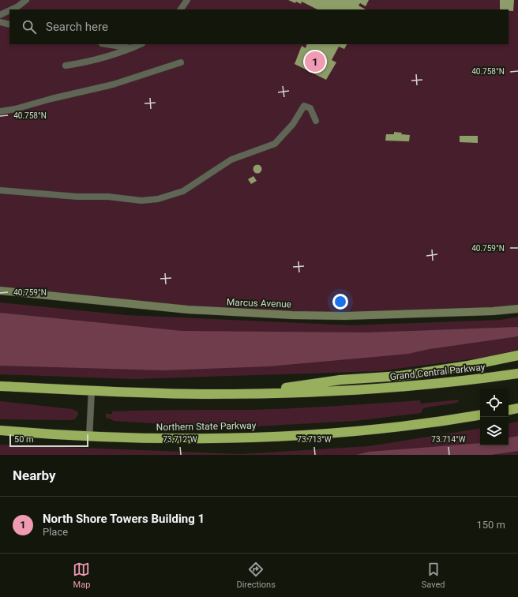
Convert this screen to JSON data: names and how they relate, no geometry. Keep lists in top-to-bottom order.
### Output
{
  "streets": {
    "highway": ["Grand Central Parkway", "Northern State Parkway"],
    "main road": ["Marcus Avenue"]
  },
  "scale_bar": "50 m",
  "page": {
    "search": "Search here",
    "pins": "1",
    "scale": "50 m",
    "heading": "Nearby",
    "list": [
      {
        "mark": "1",
        "name": "North Shore Towers Building 1",
        "note": "Place",
        "value": "150 m"
      }
    ],
    "nav": ["Map", "Directions", "Saved"]
  },
  "coordinates": [
    "40.758°N",
    "40.759°N",
    "73.712°W",
    "73.713°W",
    "73.714°W"
  ]
}
